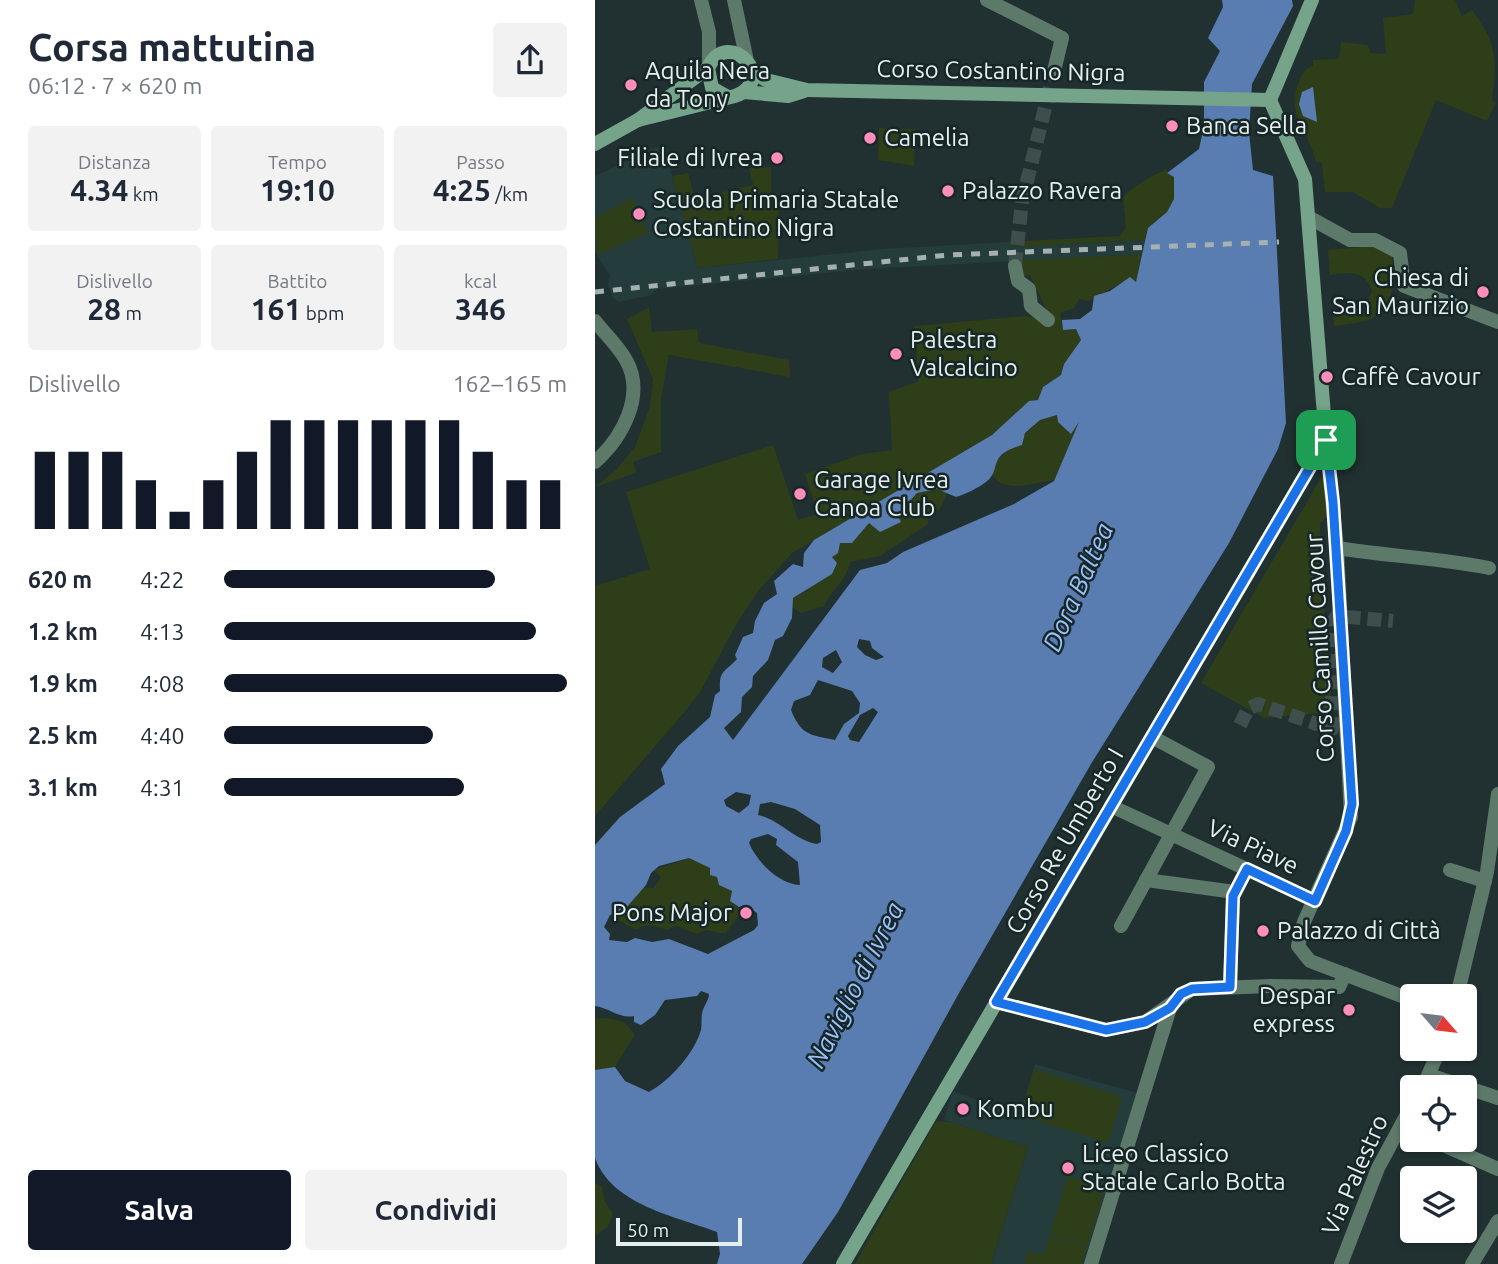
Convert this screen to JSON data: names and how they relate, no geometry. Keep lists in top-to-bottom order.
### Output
{
  "streets": {
    "main road": ["Corso Costantino Nigra", "Corso Camillo Cavour", "Corso Re Umberto I"],
    "street": ["Via Piave", "Via Palestro"]
  },
  "crossings": [
    ["Corso Costantino Nigra", "Corso Camillo Cavour"],
    ["Corso Camillo Cavour", "Corso Re Umberto I"],
    ["Corso Camillo Cavour", "Via Piave"],
    ["Corso Re Umberto I", "Via Piave"]
  ],
  "water": ["Dora Baltea", "Naviglio di Ivrea"],
  "places": [
    "Aquila Nera da Tony",
    "Banca Sella",
    "Camelia",
    "Filiale di Ivrea",
    "Palazzo Ravera",
    "Scuola Primaria Statale Costantino Nigra",
    "Chiesa di San Maurizio",
    "Palestra Valcalcino",
    "Caffè Cavour",
    "Garage Ivrea Canoa Club",
    "Pons Major",
    "Palazzo di Città",
    "Despar express",
    "Kombu",
    "Liceo Classico Statale Carlo Botta"
  ],
  "scale_bar": "50 m",
  "north": "bottom right",
  "page": {
    "heading": ["Corsa mattutina", "06:12 · 7 × 620 m"],
    "stats": [
      ["Distanza", "4.34 km"],
      ["Tempo", "19:10"],
      ["Passo", "4:25 /km"],
      ["Dislivello", "28 m"],
      ["Battito", "161 bpm"],
      ["kcal", "346"]
    ],
    "chart": ["Dislivello", "162–165 m"],
    "list": [
      {
        "name": "620 m",
        "note": "4:22"
      },
      {
        "name": "1.2 km",
        "note": "4:13"
      },
      {
        "name": "1.9 km",
        "note": "4:08"
      },
      {
        "name": "2.5 km",
        "note": "4:40"
      },
      {
        "name": "3.1 km",
        "note": "4:31"
      }
    ],
    "buttons": ["Salva", "Condividi"],
    "scale": "50 m"
  }
}
